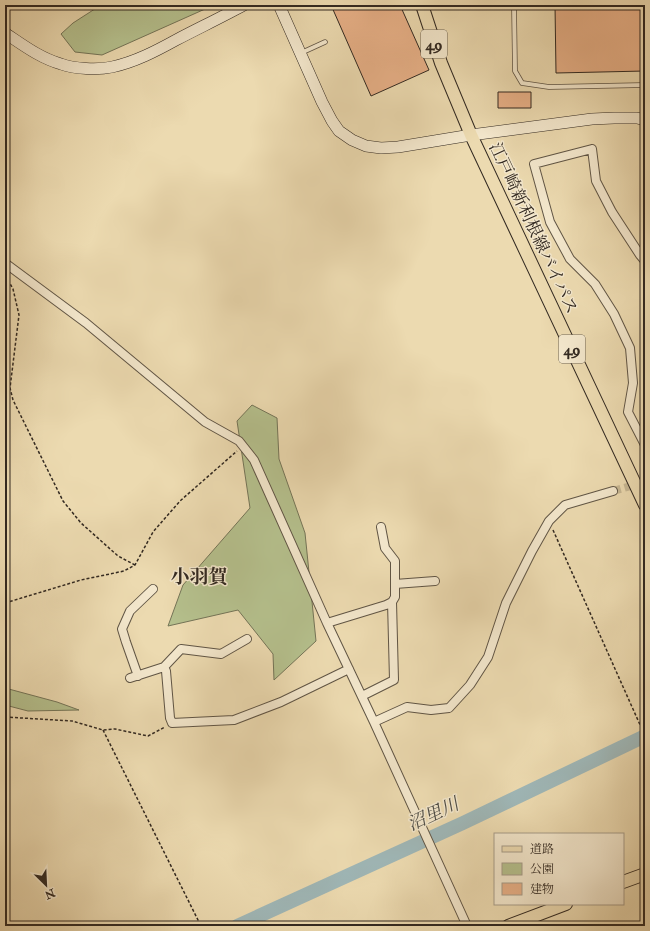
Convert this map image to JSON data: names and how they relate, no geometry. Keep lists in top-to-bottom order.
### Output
{
  "streets": {
    "main road": ["49", "江戸崎新利根線バイパス"]
  },
  "districts": ["小羽賀"],
  "water": ["沼里川"],
  "legend": ["道路", "公園", "建物"],
  "north": "bottom right"
}
